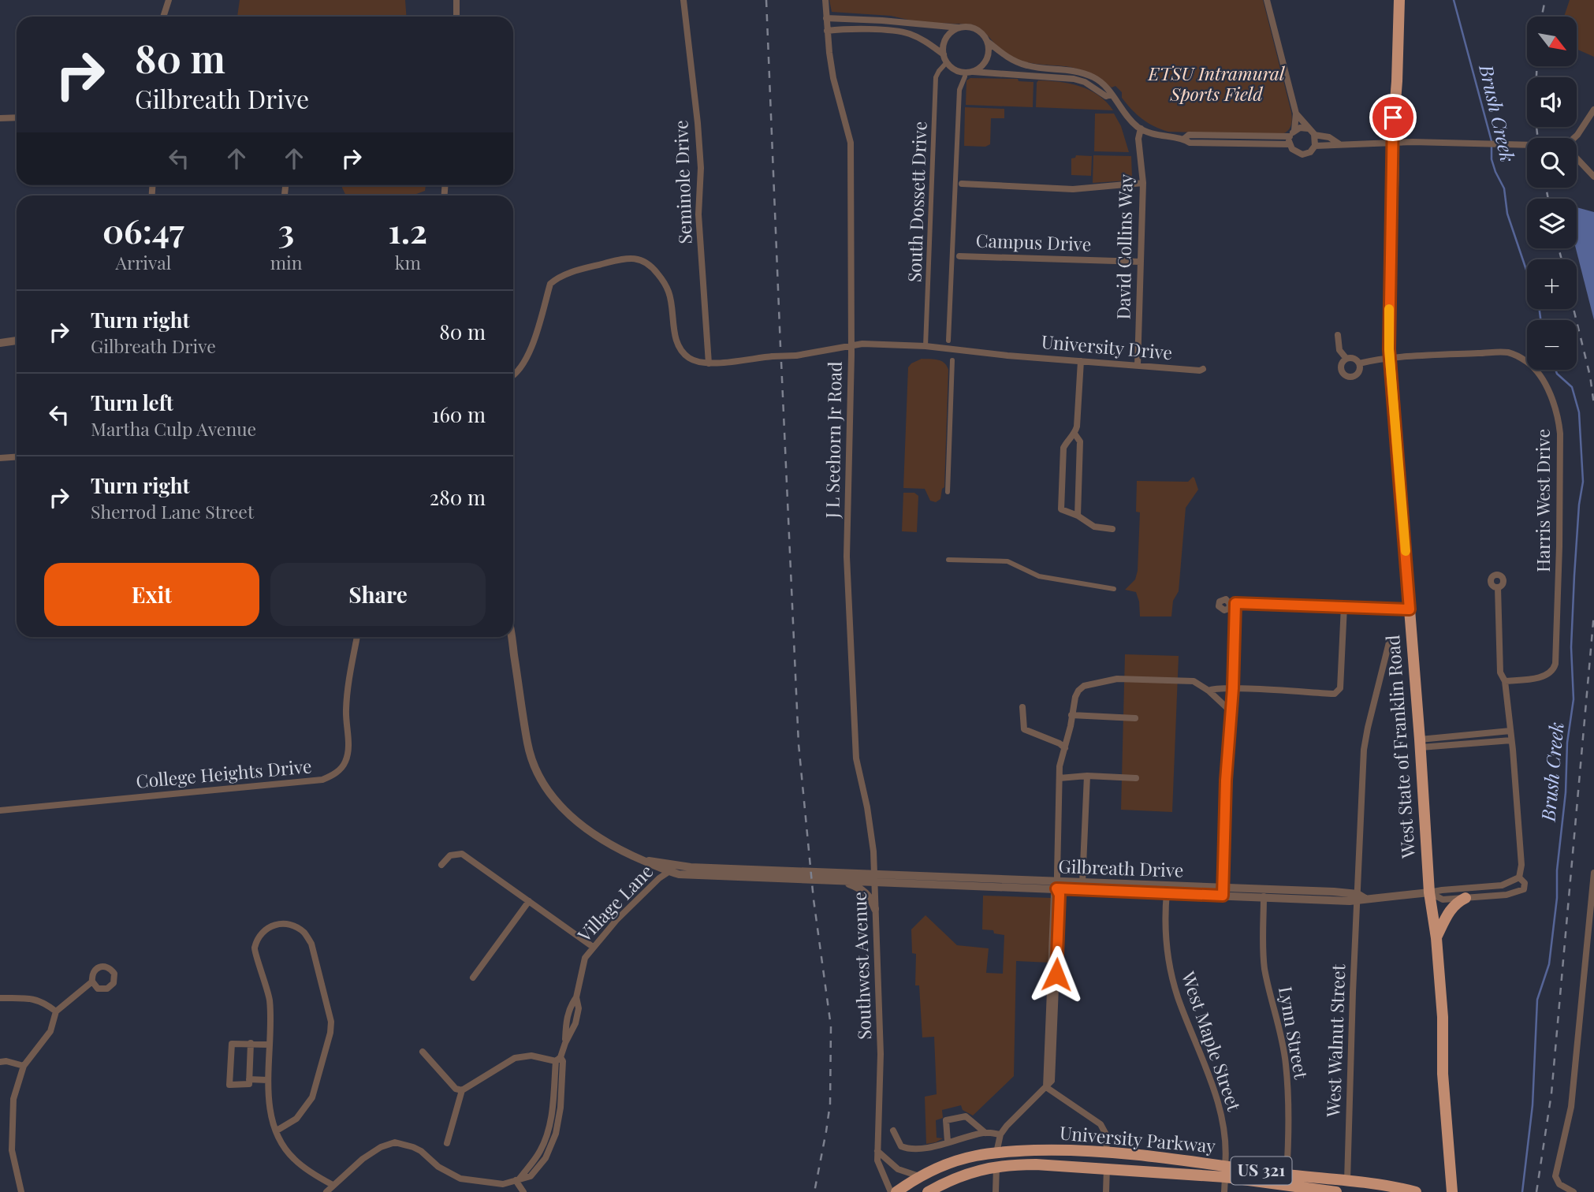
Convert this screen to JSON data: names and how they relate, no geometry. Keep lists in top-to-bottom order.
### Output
{
  "streets": {
    "highway": ["West State of Franklin Road", "University Parkway", "US 321"],
    "street": [
      "Seminole Drive",
      "South Dossett Drive",
      "Campus Drive",
      "David Collins Way",
      "University Drive",
      "J L Seehorn Jr Road",
      "Harris West Drive",
      "College Heights Drive",
      "Gilbreath Drive",
      "Village Lane",
      "Southwest Avenue",
      "Lynn Street",
      "West Walnut Street",
      "West Maple Street"
    ]
  },
  "crossings": [
    ["South Dossett Drive", "University Drive"],
    ["Campus Drive", "David Collins Way"],
    ["David Collins Way", "University Drive"],
    ["University Drive", "J L Seehorn Jr Road"],
    ["J L Seehorn Jr Road", "Gilbreath Drive"],
    ["J L Seehorn Jr Road", "Southwest Avenue"],
    ["Harris West Drive", "West State of Franklin Road"],
    ["West State of Franklin Road", "Gilbreath Drive"],
    ["Gilbreath Drive", "Southwest Avenue"],
    ["Gilbreath Drive", "Lynn Street"],
    ["Gilbreath Drive", "West Walnut Street"],
    ["Gilbreath Drive", "West Maple Street"],
    ["Village Lane", "Southwest Avenue"],
    ["Lynn Street", "University Parkway"],
    ["West Walnut Street", "University Parkway"],
    ["West Maple Street", "University Parkway"]
  ],
  "water": ["Brush Creek"],
  "parks": ["ETSU Intramural Sports Field"],
  "north": "bottom right",
  "page": {
    "map_buttons": ["+", "−"],
    "turn": ["80 m", "Gilbreath Drive"],
    "eta": [
      "06:47",
      "Arrival",
      "3",
      "min",
      "1.2",
      "km"
    ],
    "list": [
      {
        "name": "Turn right",
        "note": "Gilbreath Drive",
        "value": "80 m"
      },
      {
        "name": "Turn left",
        "note": "Martha Culp Avenue",
        "value": "160 m"
      },
      {
        "name": "Turn right",
        "note": "Sherrod Lane Street",
        "value": "280 m"
      }
    ],
    "buttons": ["Exit", "Share"]
  }
}
